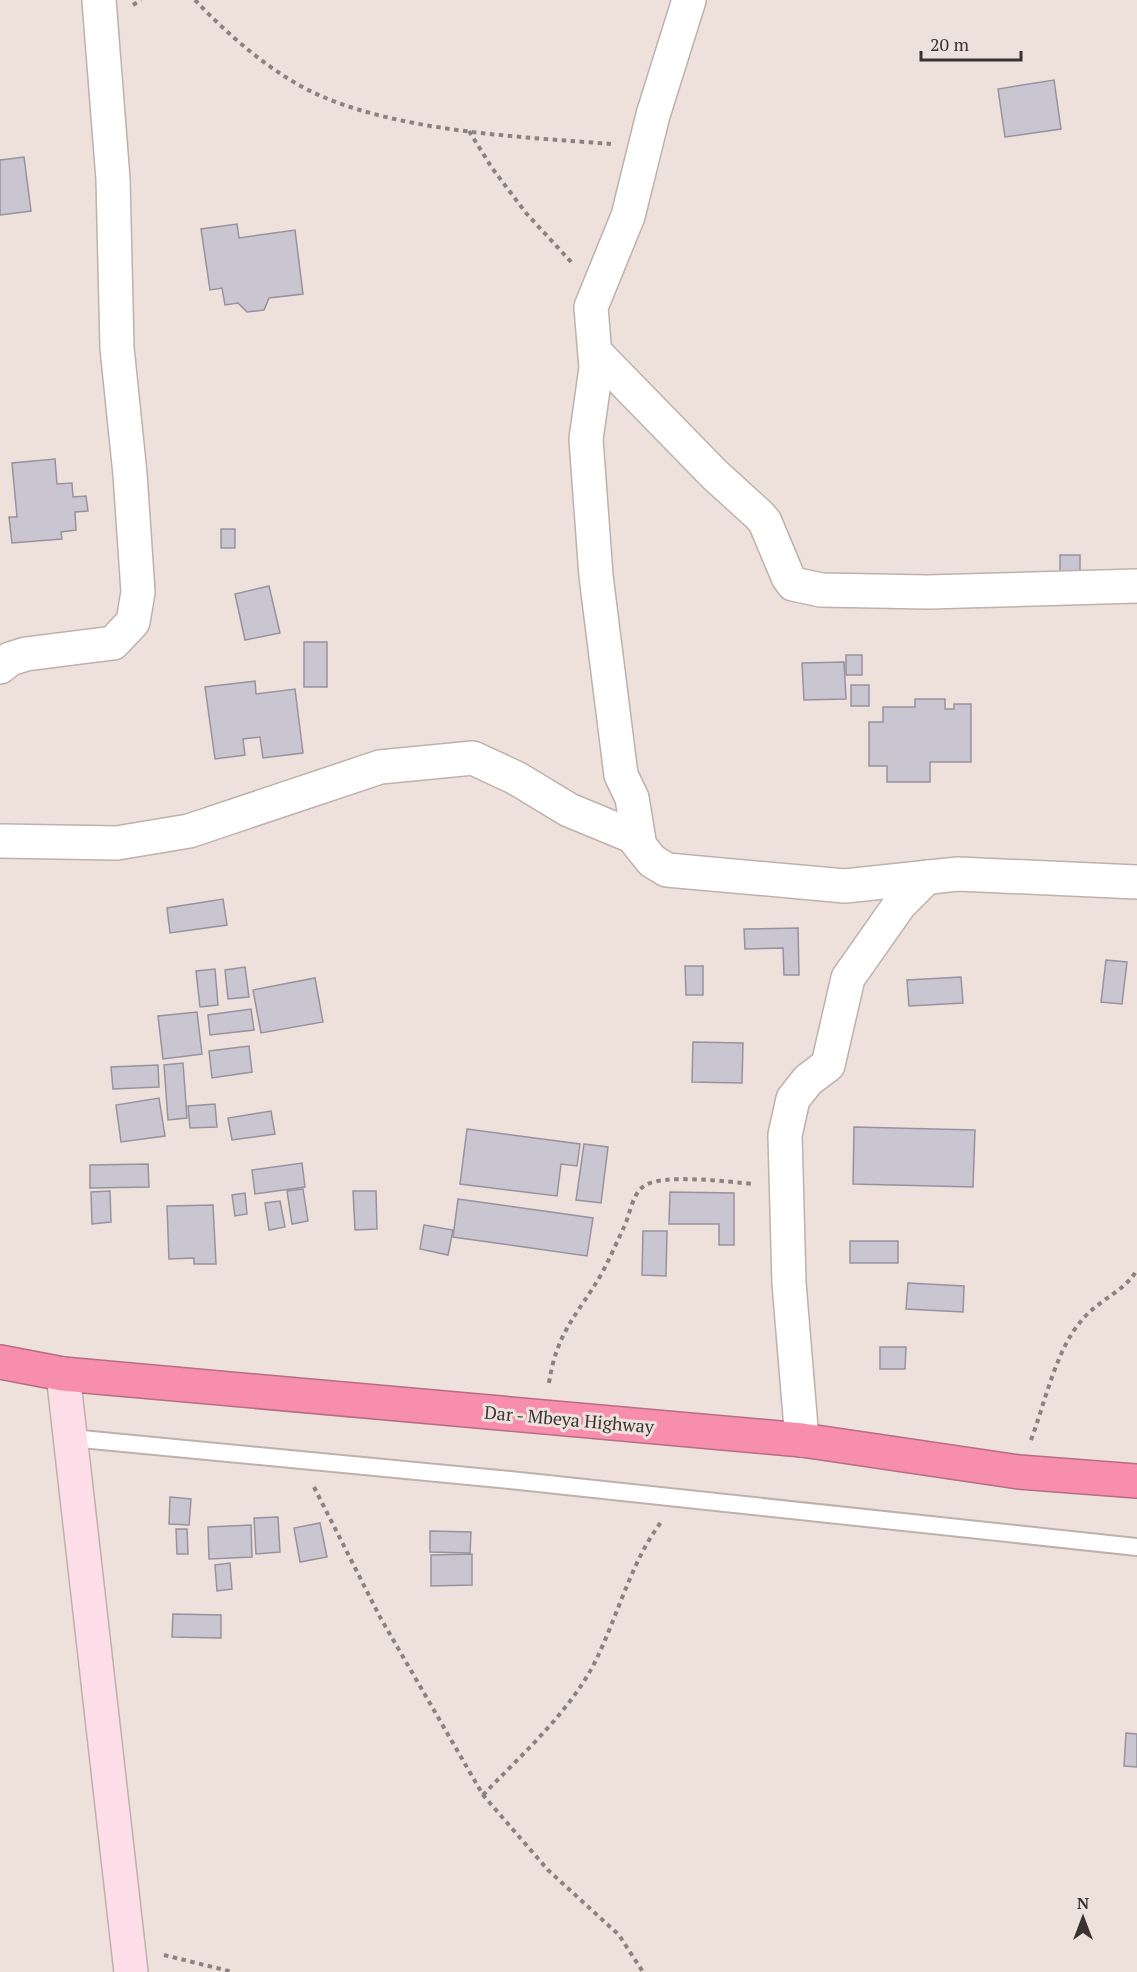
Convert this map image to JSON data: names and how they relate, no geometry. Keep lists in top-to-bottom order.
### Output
{
  "streets": {
    "highway": ["Dar - Mbeya Highway"]
  },
  "scale_bar": "20 m",
  "north": "top"
}
